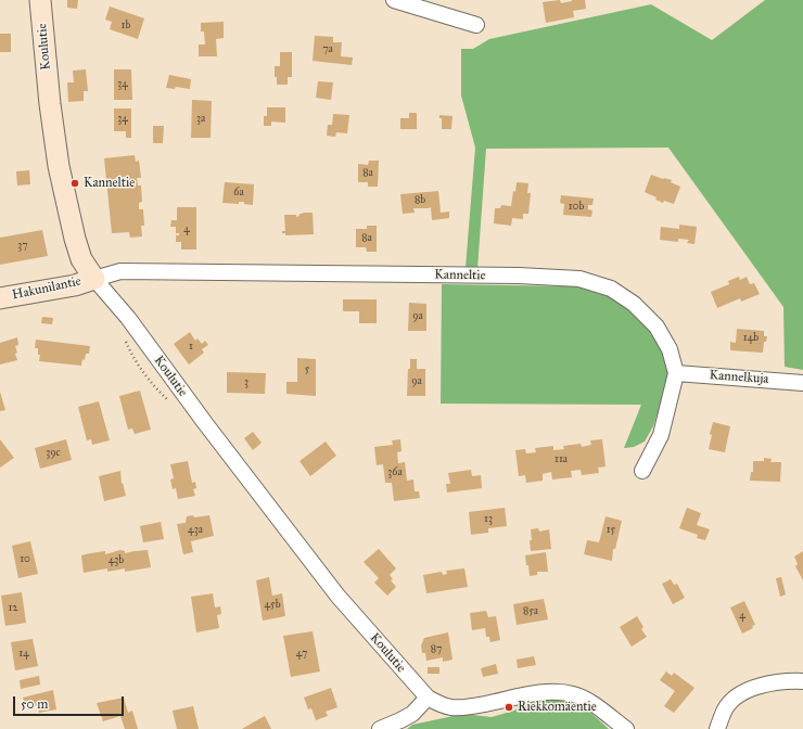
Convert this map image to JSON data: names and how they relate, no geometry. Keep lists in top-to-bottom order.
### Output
{
  "streets": {
    "street": [
      "Koulutie",
      "Kanneltie",
      "Hakunilantie",
      "Kannelkuja"
    ]
  },
  "crossings": [
    ["Koulutie", "Kanneltie"],
    ["Koulutie", "Hakunilantie"],
    ["Kanneltie", "Hakunilantie"],
    ["Kanneltie", "Kannelkuja"]
  ],
  "places": ["Kanneltie", "Riekkomäentie"],
  "house_numbers": [
    "1b",
    "7a",
    "34",
    "34",
    "3a",
    "8a",
    "6a",
    "8b",
    "10b",
    "4",
    "8a",
    "37",
    "9a",
    "14b",
    "1",
    "5",
    "9a",
    "3",
    "39c",
    "11a",
    "36a",
    "13",
    "43a",
    "15",
    "10",
    "43b",
    "45b",
    "12",
    "85a",
    "4",
    "87",
    "14",
    "47"
  ],
  "scale_bar": "50 m"
}
